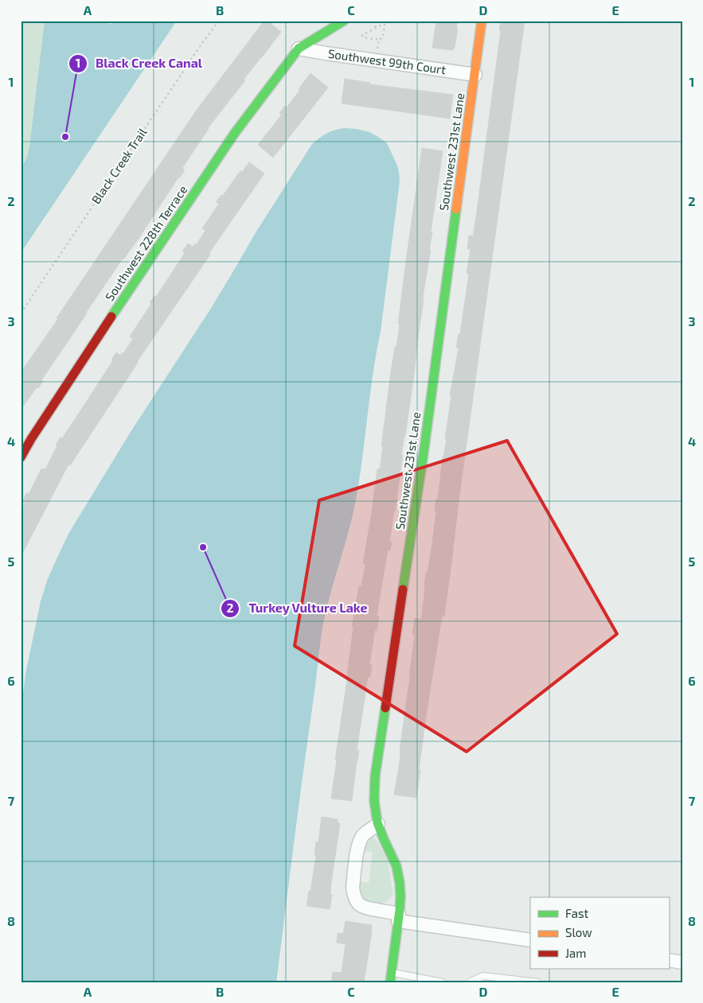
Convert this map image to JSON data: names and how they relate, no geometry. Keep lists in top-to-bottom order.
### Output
{
  "streets": {
    "street": ["Southwest 99th Court", "Southwest 231st Lane", "Southwest 228th Terrace"],
    "path": ["Black Creek Trail"]
  },
  "crossings": [
    ["Southwest 99th Court", "Southwest 231st Lane"],
    ["Southwest 99th Court", "Southwest 228th Terrace"]
  ],
  "places": ["Black Creek Canal", "Turkey Vulture Lake"],
  "legend": ["Fast", "Slow", "Jam"],
  "grid": {
    "columns": [
      "A",
      "B",
      "C",
      "D",
      "E"
    ],
    "rows": [
      "1",
      "2",
      "3",
      "4",
      "5",
      "6",
      "7",
      "8"
    ]
  }
}
